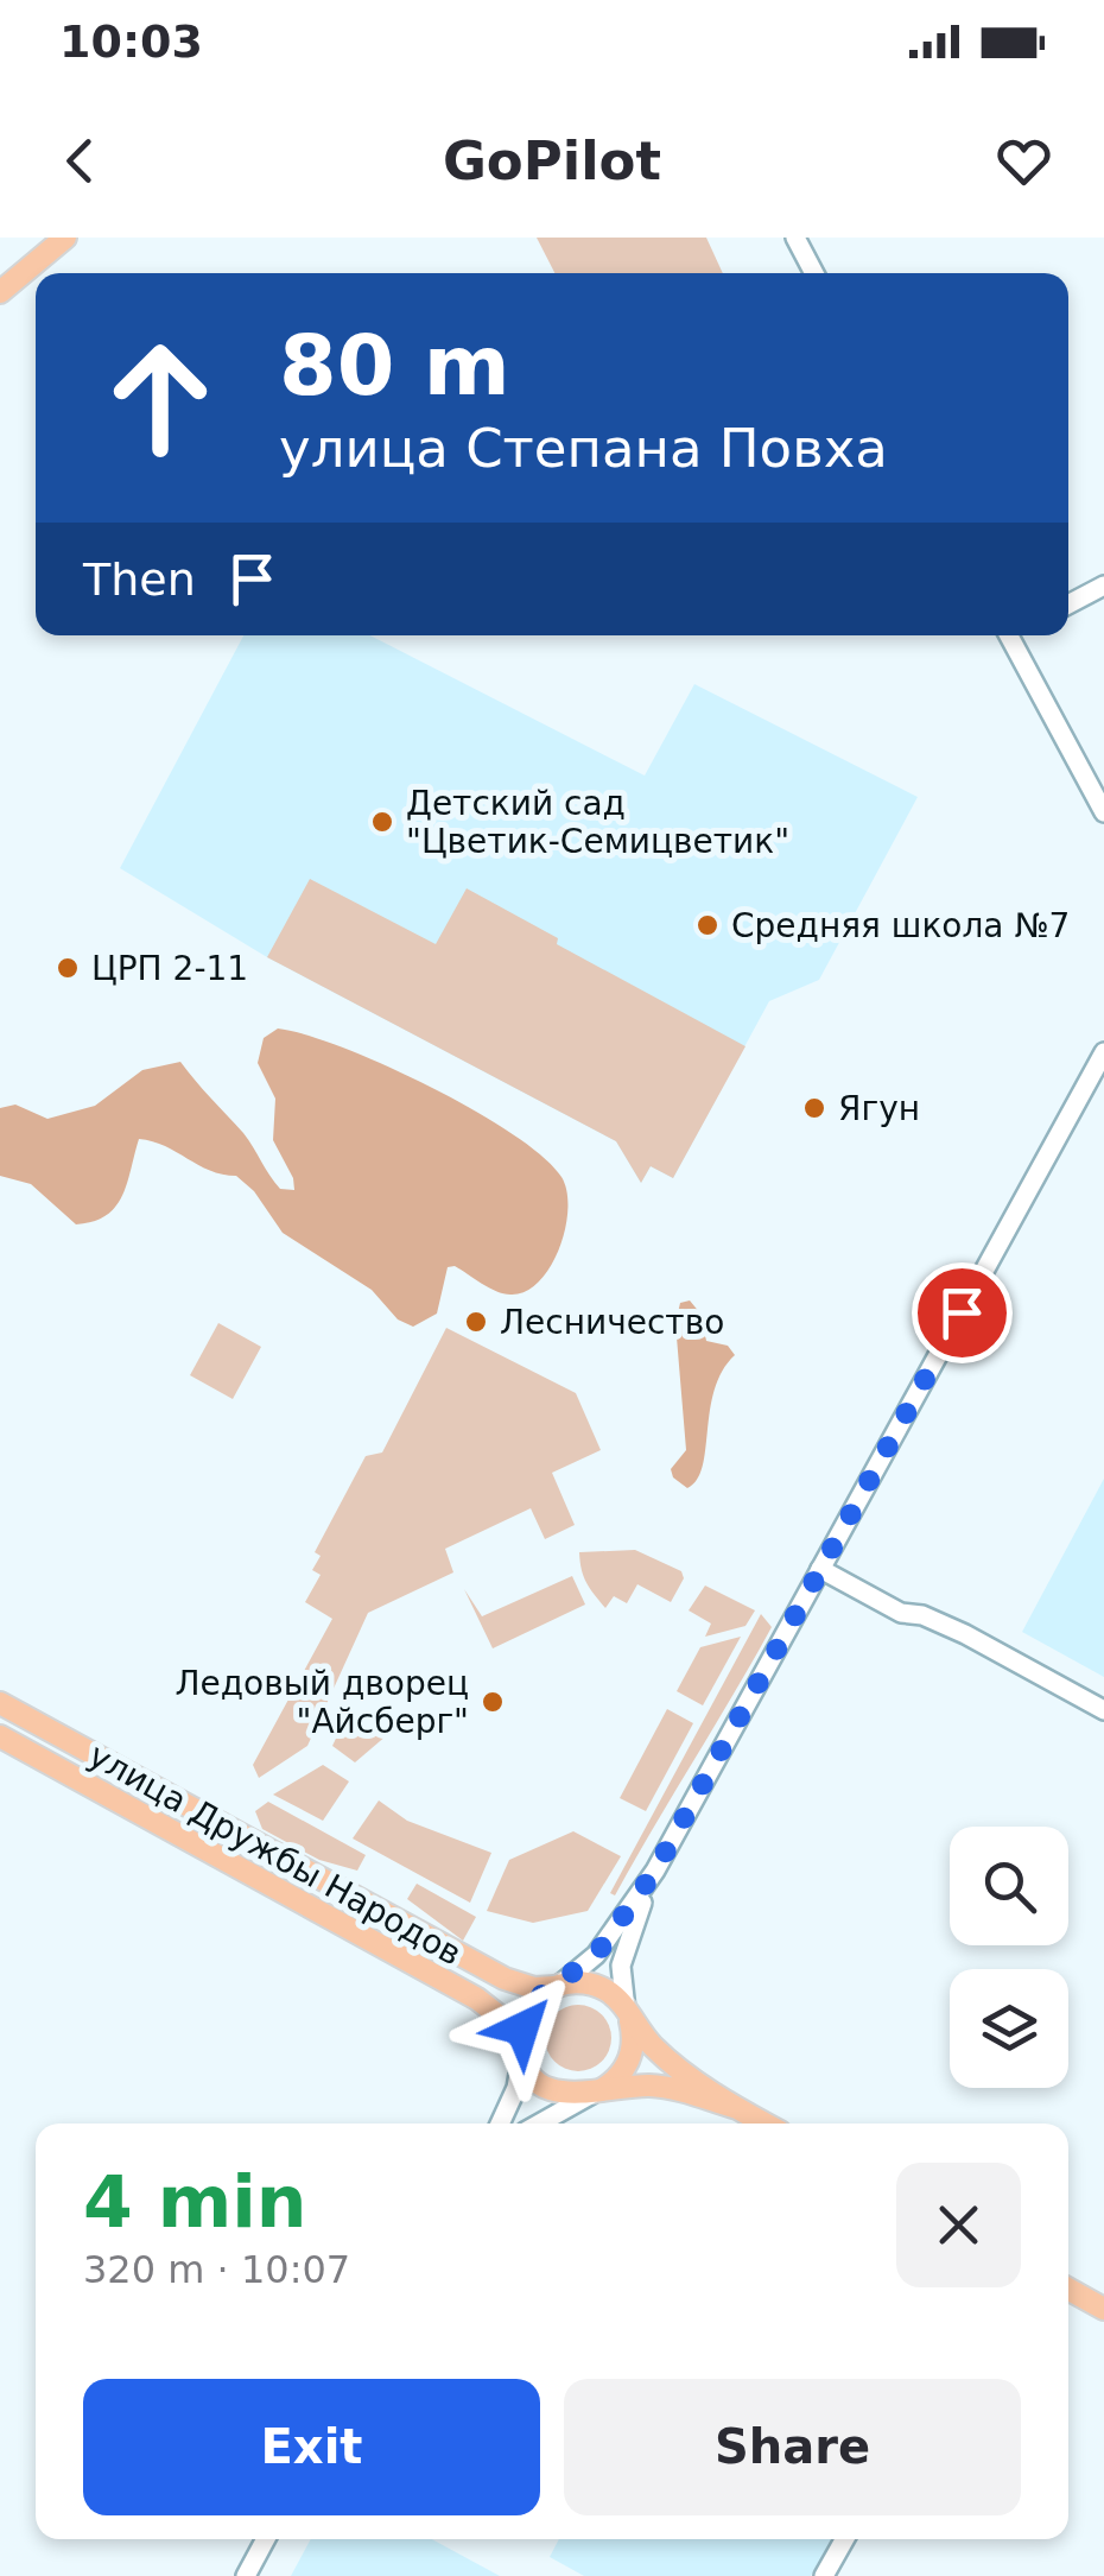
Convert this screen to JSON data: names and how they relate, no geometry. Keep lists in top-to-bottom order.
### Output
{
  "streets": {
    "main road": ["улица Дружбы Народов"]
  },
  "places": [
    "Детский сад \"Цветик-Семицветик\"",
    "Средняя школа №7",
    "ЦРП 2-11",
    "Ягун",
    "Лесничество",
    "Ледовый дворец \"Айсберг\""
  ],
  "page": {
    "status": "10:03",
    "header": "GoPilot",
    "turn": ["80 m", "улица Степана Повха"],
    "then": "Then",
    "heading": ["4 min", "320 m · 10:07"],
    "buttons": ["Exit", "Share"]
  }
}
